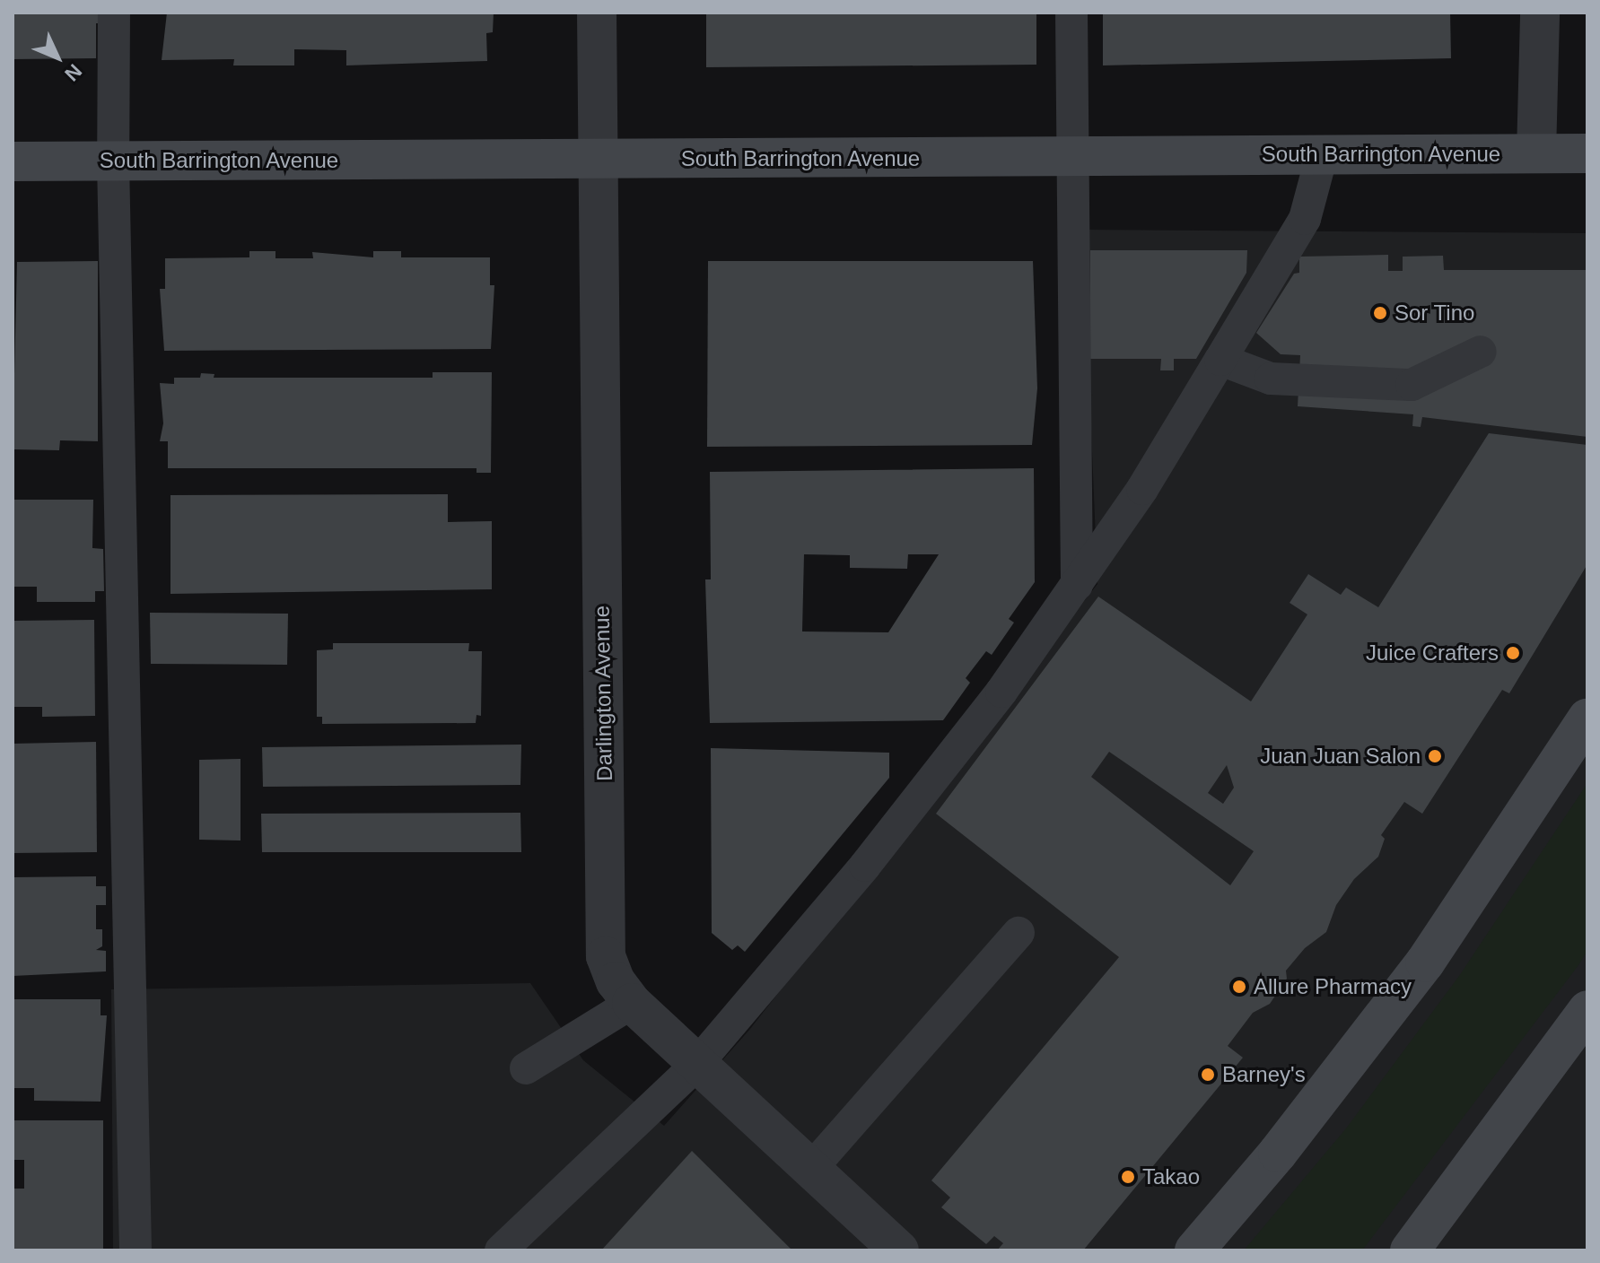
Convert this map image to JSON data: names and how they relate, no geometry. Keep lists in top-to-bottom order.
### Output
{
  "streets": {
    "street": ["South Barrington Avenue", "Darlington Avenue"]
  },
  "crossings": [
    ["South Barrington Avenue", "Darlington Avenue"]
  ],
  "places": [
    "Sor Tino",
    "Juice Crafters",
    "Juan Juan Salon",
    "Allure Pharmacy",
    "Barney's",
    "Takao"
  ],
  "north": "bottom right"
}
